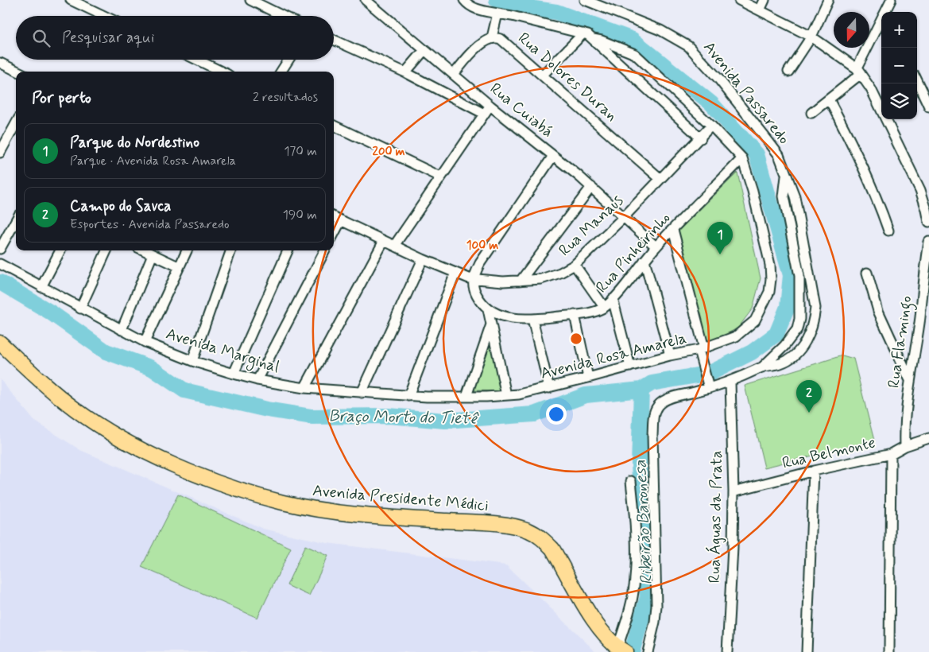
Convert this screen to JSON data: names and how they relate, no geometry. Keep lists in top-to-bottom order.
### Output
{
  "streets": {
    "main road": ["Avenida Presidente Médici"],
    "street": [
      "Rua Dolores Duran",
      "Avenida Passaredo",
      "Rua Cuiabá",
      "Rua Manaus",
      "Rua Pinheirinho",
      "Rua Flamingo",
      "Avenida Marginal",
      "Avenida Rosa Amarela",
      "Rua Belmonte",
      "Rua Águas da Prata"
    ]
  },
  "crossings": [
    ["Rua Dolores Duran", "Rua Cuiabá"],
    ["Rua Dolores Duran", "Rua Manaus"],
    ["Avenida Passaredo", "Rua Águas da Prata"],
    ["Rua Cuiabá", "Rua Manaus"],
    ["Rua Cuiabá", "Rua Pinheirinho"],
    ["Rua Pinheirinho", "Avenida Rosa Amarela"],
    ["Rua Flamingo", "Rua Belmonte"],
    ["Avenida Marginal", "Avenida Rosa Amarela"],
    ["Rua Belmonte", "Rua Águas da Prata"]
  ],
  "water": ["Braço Morto do Tietê", "Ribeirão Baronesa"],
  "north": "bottom",
  "page": {
    "map_buttons": ["+", "−"],
    "search": "Pesquisar aqui",
    "heading": ["Por perto", "2 resultados"],
    "list": [
      {
        "mark": "1",
        "name": "Parque do Nordestino",
        "note": "Parque · Avenida Rosa Amarela",
        "value": "170 m"
      },
      {
        "mark": "2",
        "name": "Campo do Savca",
        "note": "Esportes · Avenida Passaredo",
        "value": "190 m"
      }
    ],
    "pins": ["1", "2"]
  },
  "rings": ["200 m", "100 m"]
}
